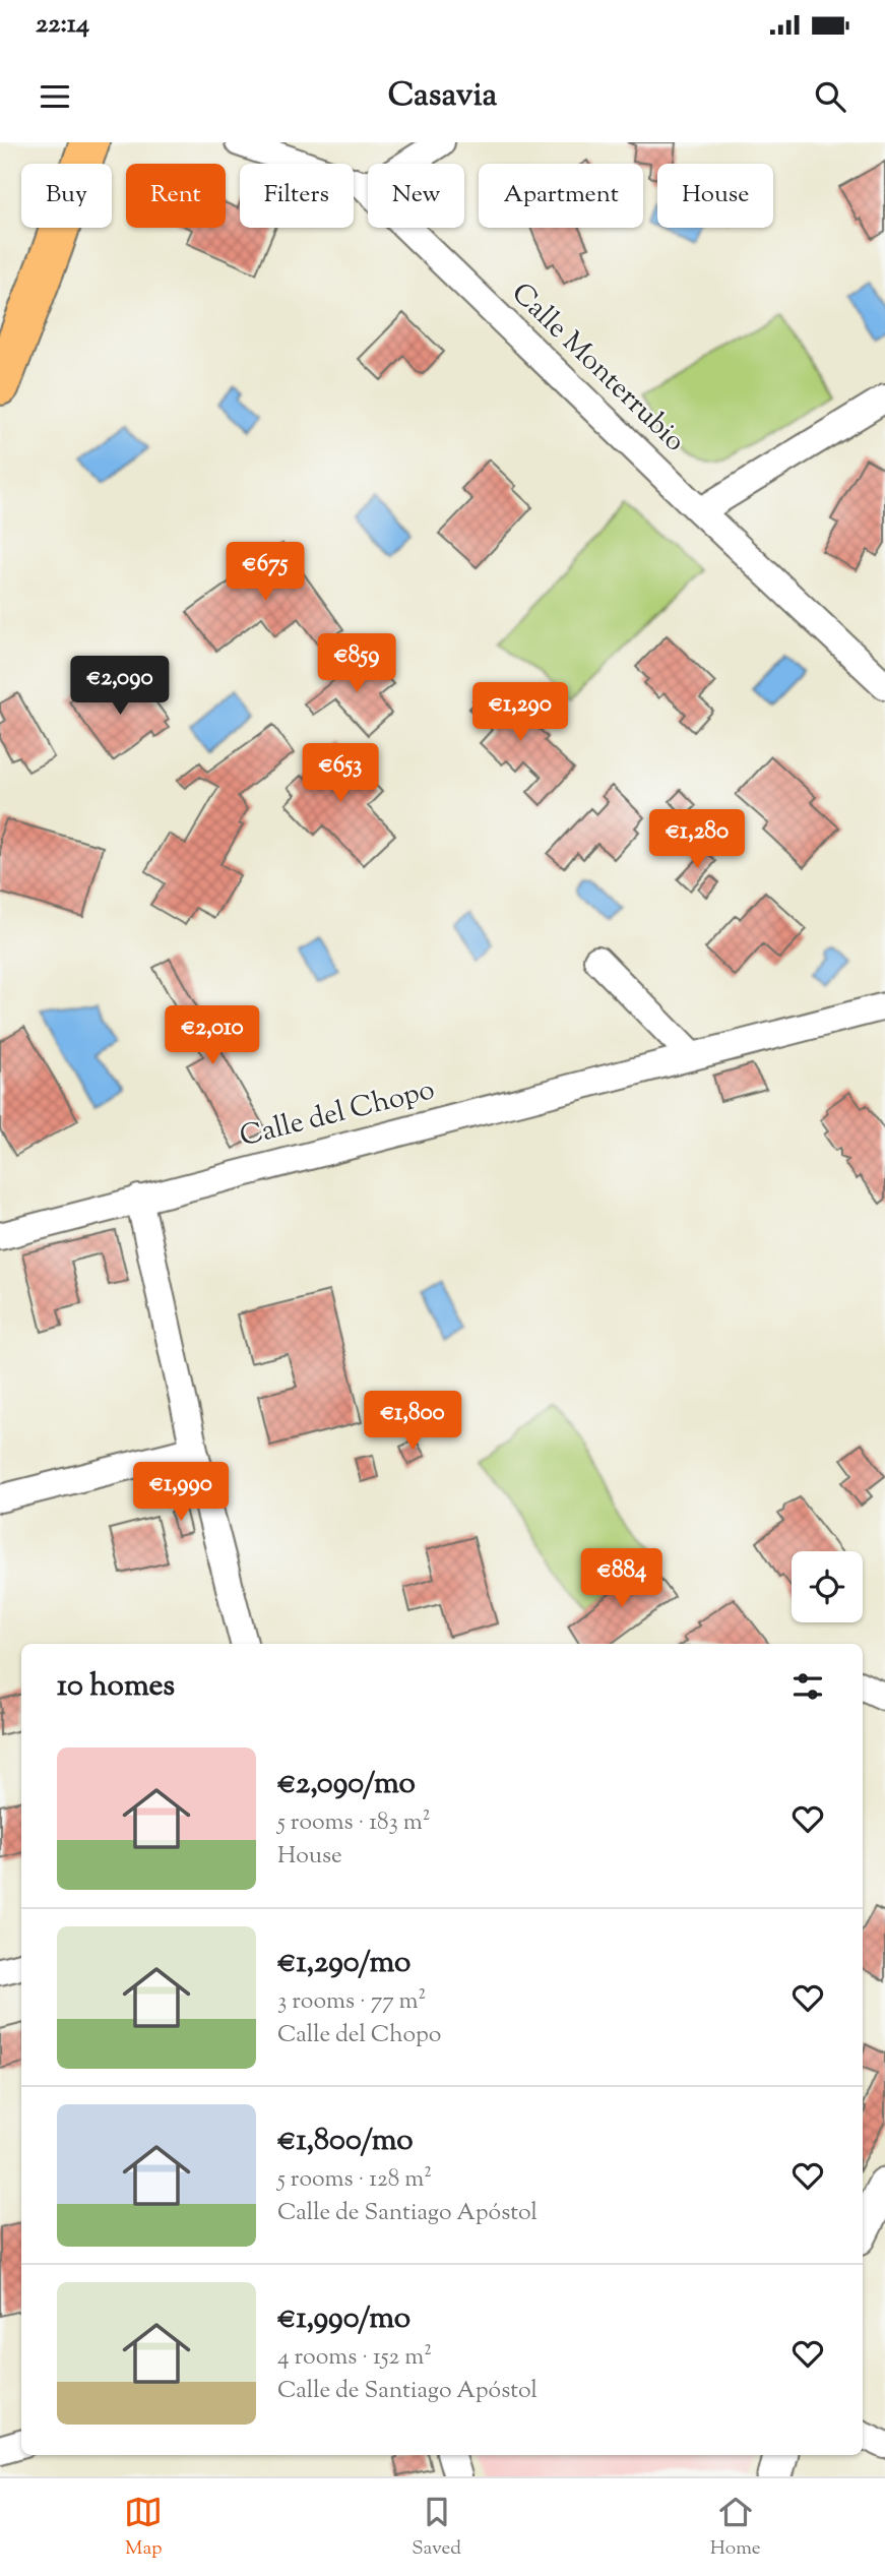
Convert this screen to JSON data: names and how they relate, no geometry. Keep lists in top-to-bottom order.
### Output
{
  "streets": {
    "street": ["Calle Monterrubio", "Calle del Chopo"]
  },
  "page": {
    "status": "22:14",
    "header": "Casavia",
    "chip": [
      "Buy",
      "Rent",
      "Filters",
      "New",
      "Apartment",
      "House"
    ],
    "price": [
      "€675",
      "€859",
      "€2,090",
      "€1,290",
      "€653",
      "€1,280",
      "€2,010",
      "€1,800",
      "€1,990",
      "€884"
    ],
    "heading": "10 homes",
    "list": [
      {
        "name": "€2,090/mo",
        "note": "5 rooms · 183 m² · House"
      },
      {
        "name": "€1,290/mo",
        "note": "3 rooms · 77 m² · Calle del Chopo"
      },
      {
        "name": "€1,800/mo",
        "note": "5 rooms · 128 m² · Calle de Santiago Apóstol"
      },
      {
        "name": "€1,990/mo",
        "note": "4 rooms · 152 m² · Calle de Santiago Apóstol"
      }
    ],
    "tabs": ["Map", "Saved", "Home"]
  }
}
